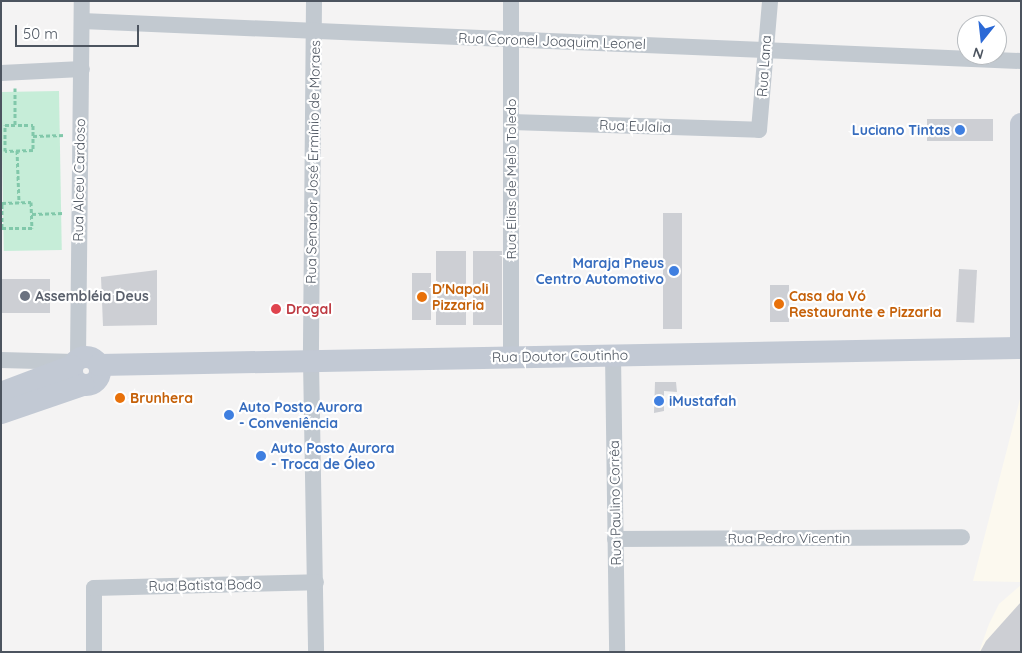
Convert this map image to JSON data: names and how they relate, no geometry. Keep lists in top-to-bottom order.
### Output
{
  "streets": {
    "main road": ["Rua Doutor Coutinho"],
    "street": [
      "Rua Coronel Joaquim Leonel",
      "Rua Lana",
      "Rua Eulalia",
      "Rua Senador José Ermínio de Moraes",
      "Rua Elias de Melo Toledo",
      "Rua Alceu Cardoso",
      "Rua Paulino Corrêa",
      "Rua Pedro Vicentin",
      "Rua Batista Bodo"
    ]
  },
  "crossings": [
    ["Rua Coronel Joaquim Leonel", "Rua Lana"],
    ["Rua Coronel Joaquim Leonel", "Rua Senador José Ermínio de Moraes"],
    ["Rua Coronel Joaquim Leonel", "Rua Elias de Melo Toledo"],
    ["Rua Coronel Joaquim Leonel", "Rua Alceu Cardoso"],
    ["Rua Lana", "Rua Eulalia"],
    ["Rua Eulalia", "Rua Elias de Melo Toledo"],
    ["Rua Senador José Ermínio de Moraes", "Rua Doutor Coutinho"],
    ["Rua Senador José Ermínio de Moraes", "Rua Batista Bodo"],
    ["Rua Elias de Melo Toledo", "Rua Doutor Coutinho"],
    ["Rua Alceu Cardoso", "Rua Doutor Coutinho"],
    ["Rua Doutor Coutinho", "Rua Paulino Corrêa"],
    ["Rua Paulino Corrêa", "Rua Pedro Vicentin"]
  ],
  "places": [
    "Luciano Tintas",
    "Maraja Pneus Centro Automotivo",
    "Assembléia Deus",
    "D'Napoli Pizzaria",
    "Casa da Vó Restaurante e Pizzaria",
    "Drogal",
    "Brunhera",
    "iMustafah",
    "Auto Posto Aurora - Conveniência",
    "Auto Posto Aurora - Troca de Óleo"
  ],
  "scale_bar": "50 m",
  "north": "bottom"
}
